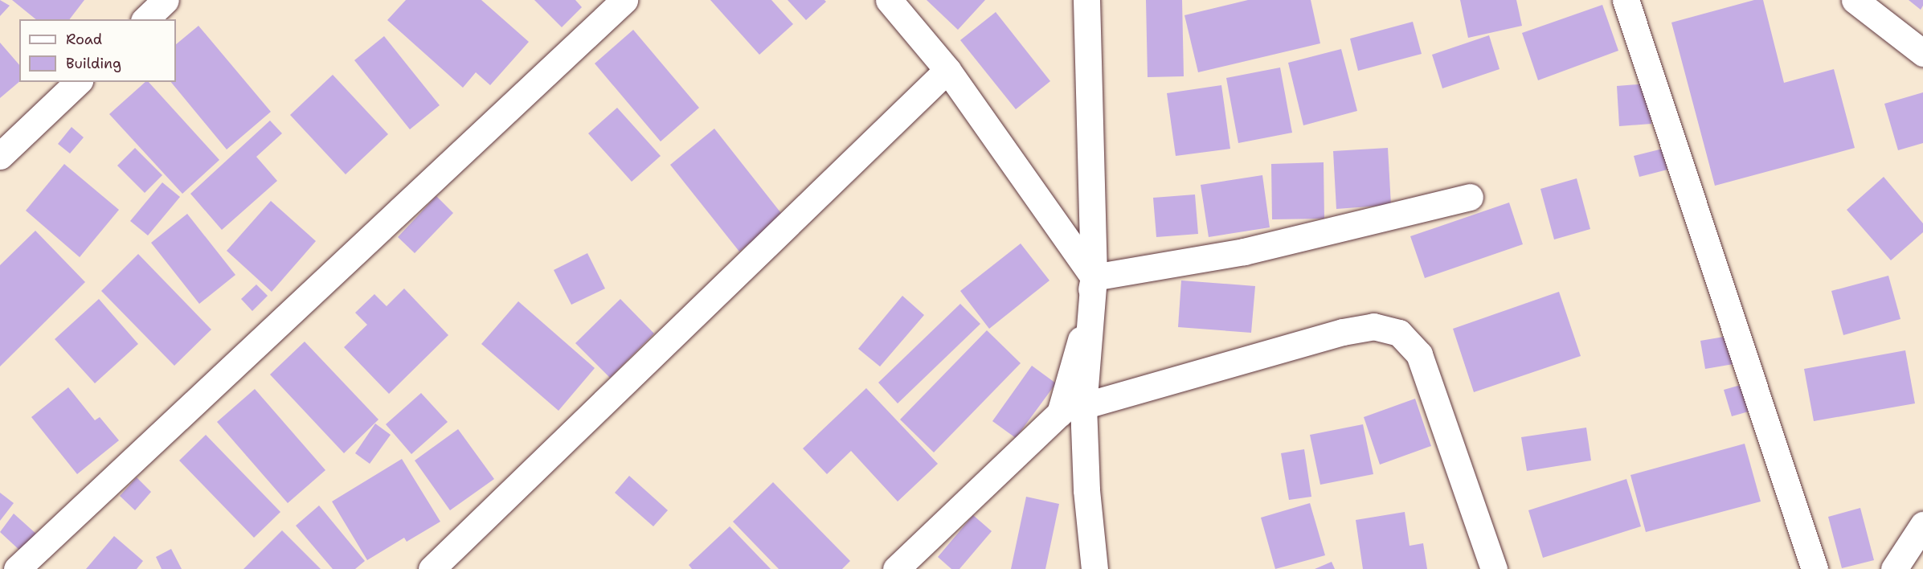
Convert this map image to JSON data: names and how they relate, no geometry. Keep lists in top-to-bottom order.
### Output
{
  "legend": ["Road", "Building"]
}
